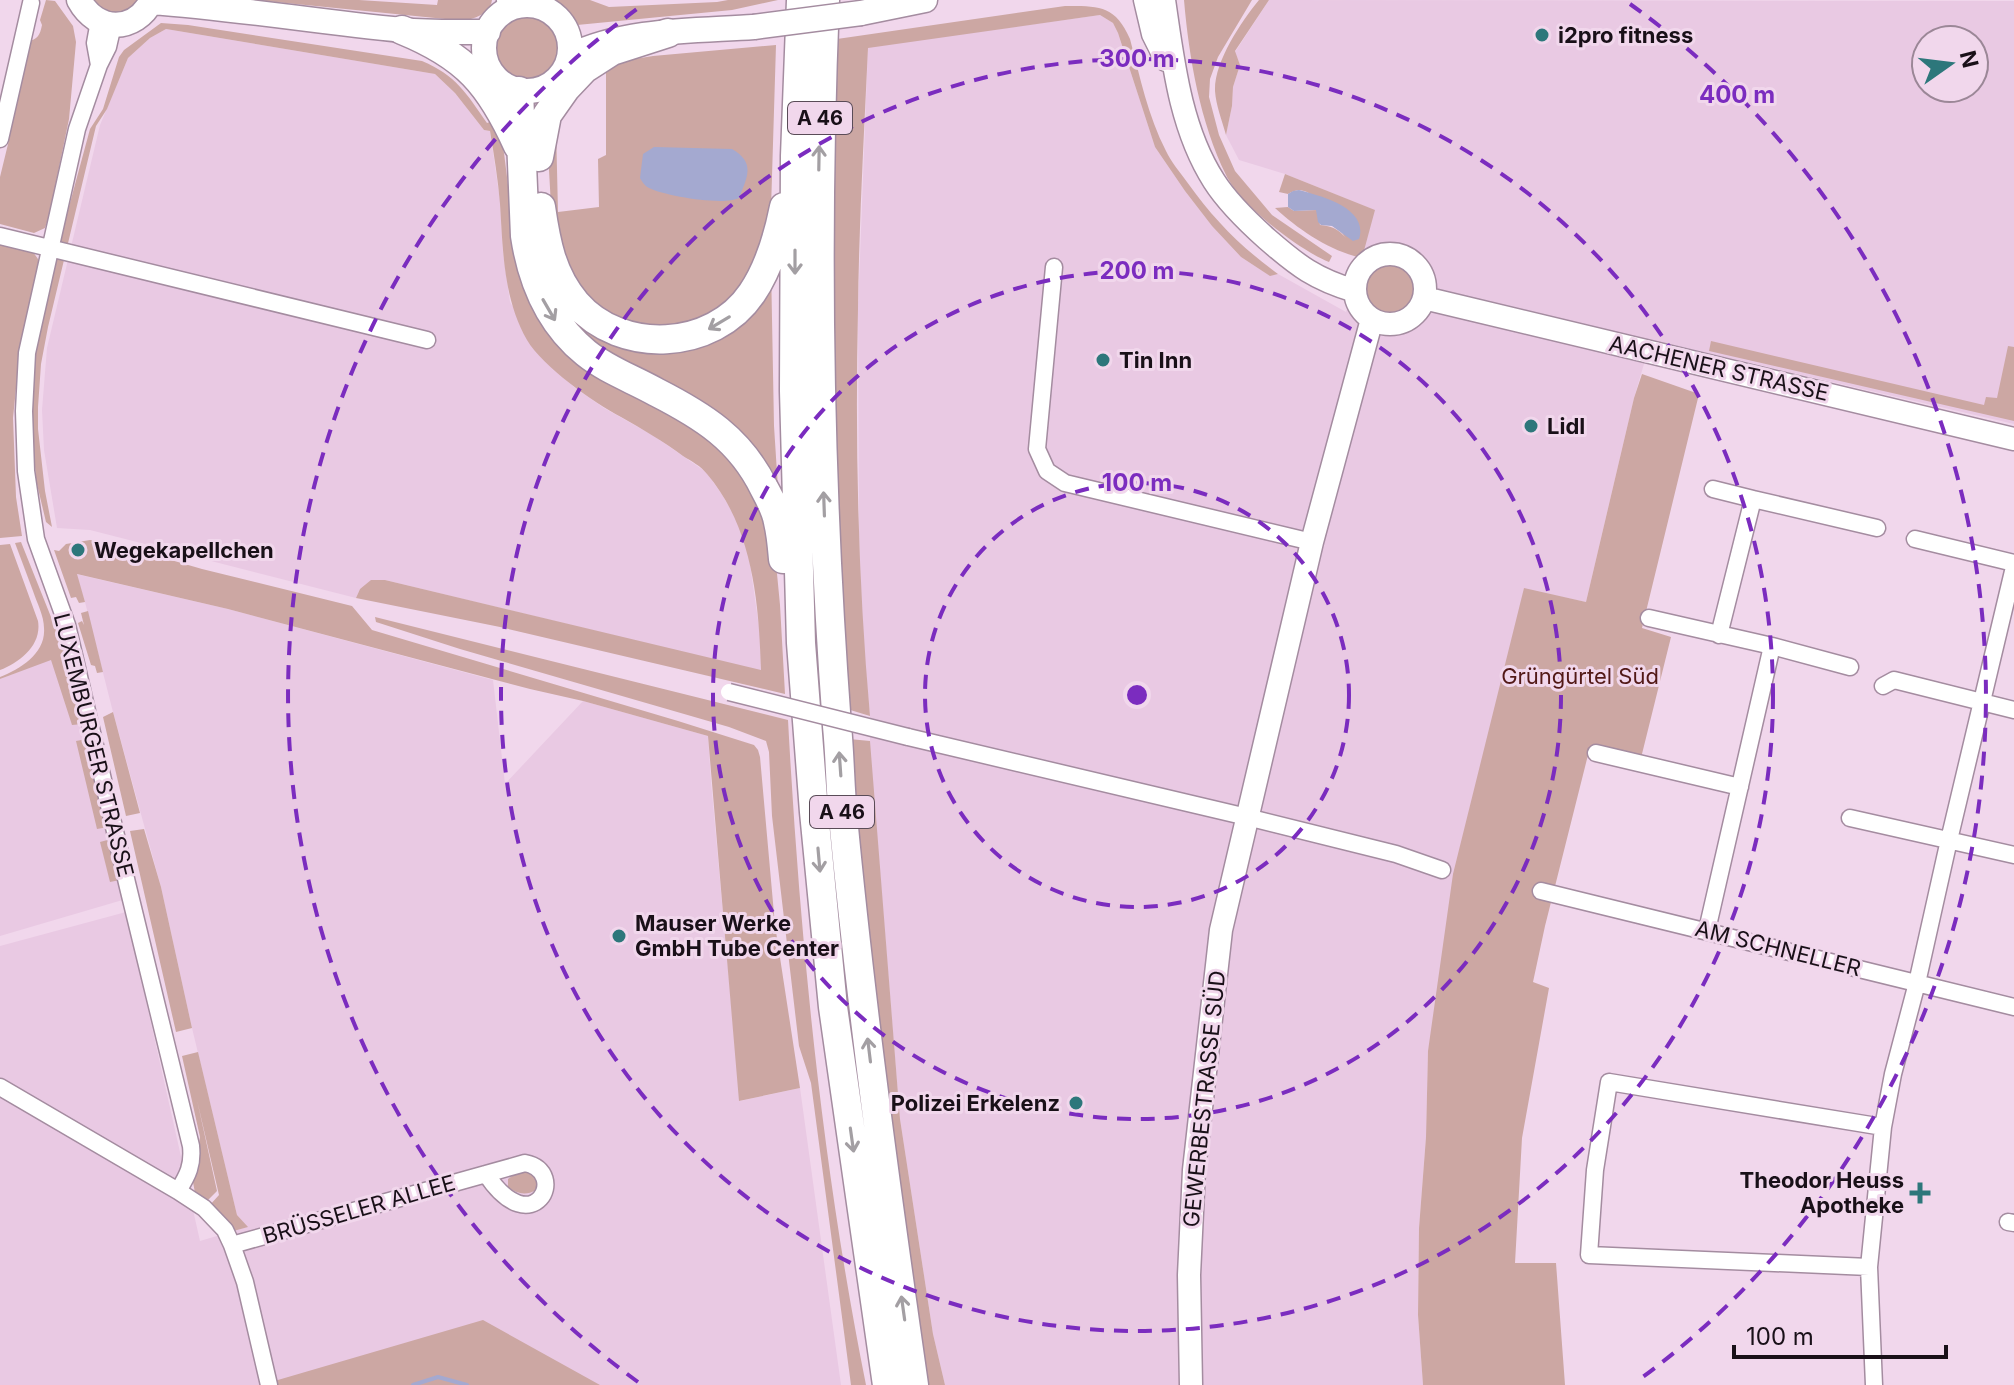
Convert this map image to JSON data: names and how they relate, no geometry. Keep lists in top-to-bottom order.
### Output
{
  "streets": {
    "highway": ["A 46"],
    "main road": ["AACHENER STRASSE", "GEWERBESTRASSE SÜD"],
    "street": ["LUXEMBURGER STRASSE", "AM SCHNELLER", "BRÜSSELER ALLEE"]
  },
  "crossings": [
    ["AACHENER STRASSE", "GEWERBESTRASSE SÜD"],
    ["LUXEMBURGER STRASSE", "BRÜSSELER ALLEE"]
  ],
  "parks": ["Grüngürtel Süd"],
  "places": {
    "other": [
      "i2pro fitness",
      "Tin Inn",
      "Lidl",
      "Wegekapellchen",
      "Mauser Werke GmbH Tube Center",
      "Polizei Erkelenz"
    ],
    "health": ["Theodor Heuss Apotheke"]
  },
  "scale_bar": "100 m",
  "north": "right",
  "rings": [
    "300 m",
    "400 m",
    "200 m",
    "100 m"
  ]
}
